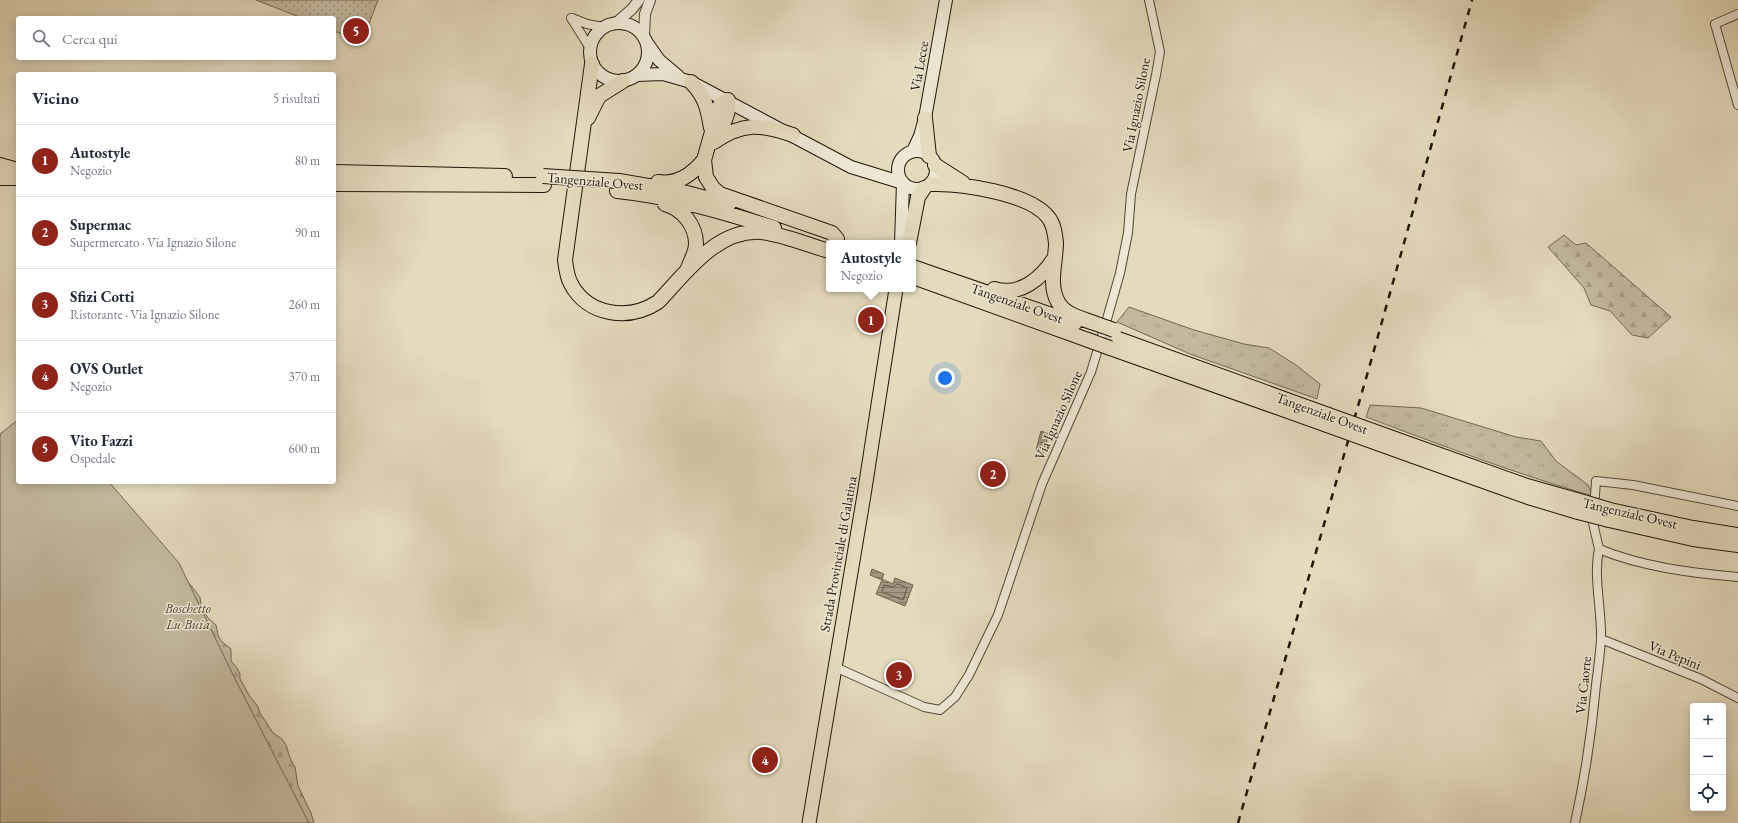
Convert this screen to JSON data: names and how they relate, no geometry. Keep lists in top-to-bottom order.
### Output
{
  "streets": {
    "highway": ["Tangenziale Ovest"],
    "main road": ["Via Lecce", "Strada Provinciale di Galatina"],
    "street": ["Via Ignazio Silone", "Via Pepini", "Via Caorte"]
  },
  "crossings": [
    ["Via Ignazio Silone", "Strada Provinciale di Galatina"],
    ["Via Pepini", "Via Caorte"]
  ],
  "parks": ["Boschetto Lu Buia"],
  "page": {
    "pins": [
      "5",
      "1",
      "2",
      "3",
      "4"
    ],
    "search": "Cerca qui",
    "heading": ["Vicino", "5 risultati"],
    "list": [
      {
        "mark": "1",
        "name": "Autostyle",
        "note": "Negozio",
        "value": "80 m"
      },
      {
        "mark": "2",
        "name": "Supermac",
        "note": "Supermercato · Via Ignazio Silone",
        "value": "90 m"
      },
      {
        "mark": "3",
        "name": "Sfizi Cotti",
        "note": "Ristorante · Via Ignazio Silone",
        "value": "260 m"
      },
      {
        "mark": "4",
        "name": "OVS Outlet",
        "note": "Negozio",
        "value": "370 m"
      },
      {
        "mark": "5",
        "name": "Vito Fazzi",
        "note": "Ospedale",
        "value": "600 m"
      }
    ],
    "popup": ["Autostyle", "Negozio"],
    "map_buttons": ["+", "−"]
  }
}
